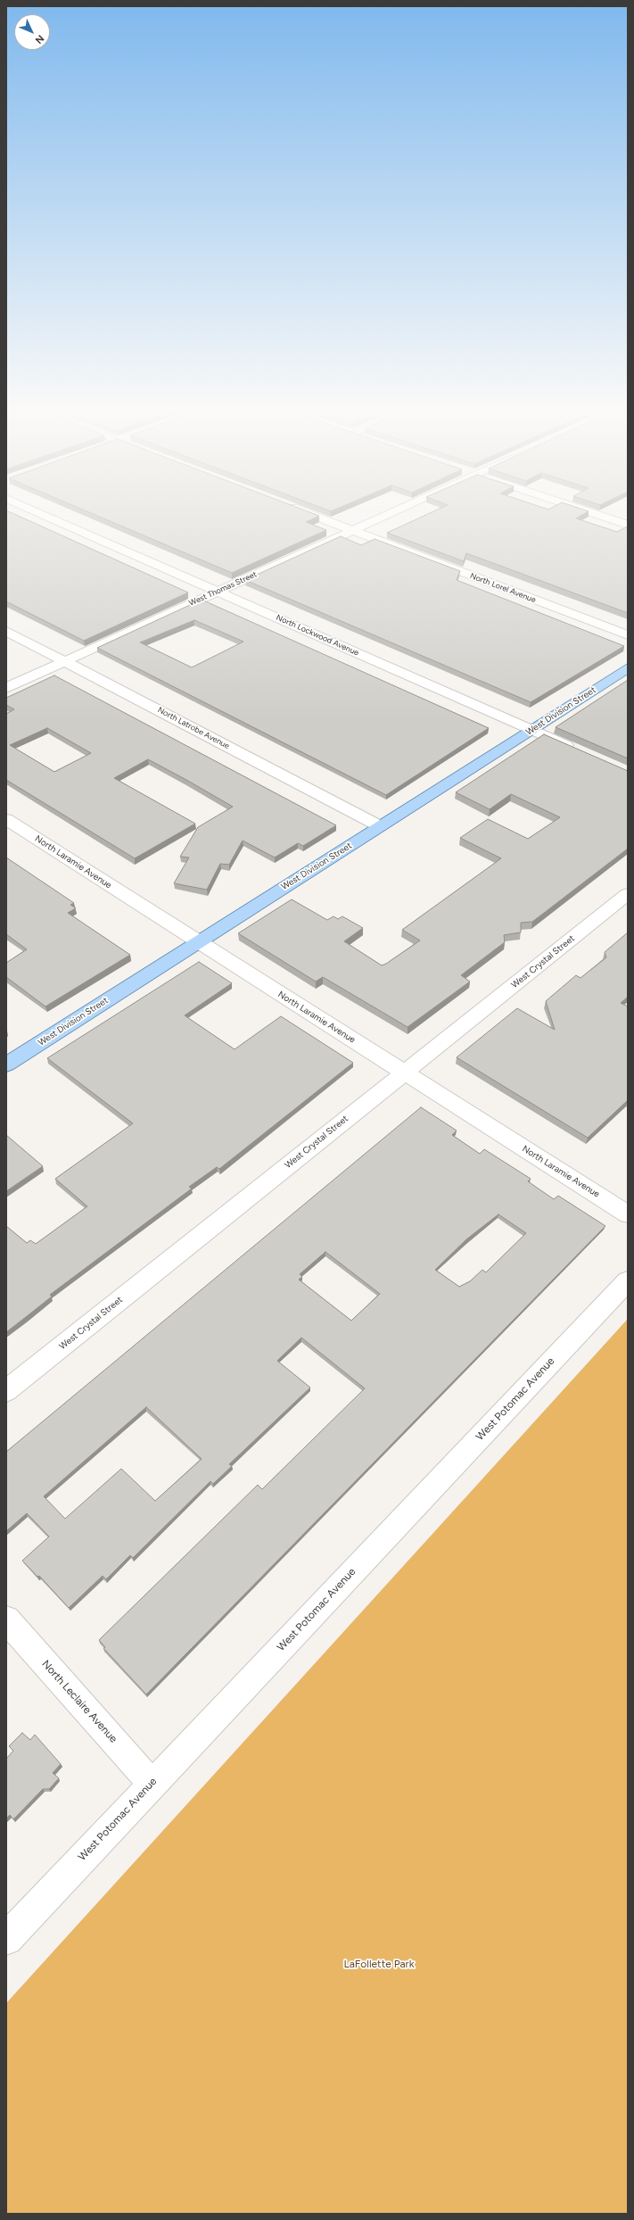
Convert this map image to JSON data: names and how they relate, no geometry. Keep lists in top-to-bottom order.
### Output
{
  "streets": {
    "main road": ["West Division Street"],
    "street": [
      "North Lorel Avenue",
      "West Thomas Street",
      "North Lockwood Avenue",
      "North Latrobe Avenue",
      "North Laramie Avenue",
      "West Crystal Street",
      "West Potomac Avenue",
      "North Leclaire Avenue"
    ]
  },
  "crossings": [
    ["North Lorel Avenue", "West Thomas Street"],
    ["West Thomas Street", "North Lockwood Avenue"],
    ["West Thomas Street", "North Latrobe Avenue"],
    ["North Lockwood Avenue", "West Division Street"],
    ["West Division Street", "North Latrobe Avenue"],
    ["West Division Street", "North Laramie Avenue"],
    ["North Laramie Avenue", "West Crystal Street"],
    ["West Potomac Avenue", "North Leclaire Avenue"]
  ],
  "parks": ["LaFollette Park"],
  "north": "bottom right"
}
